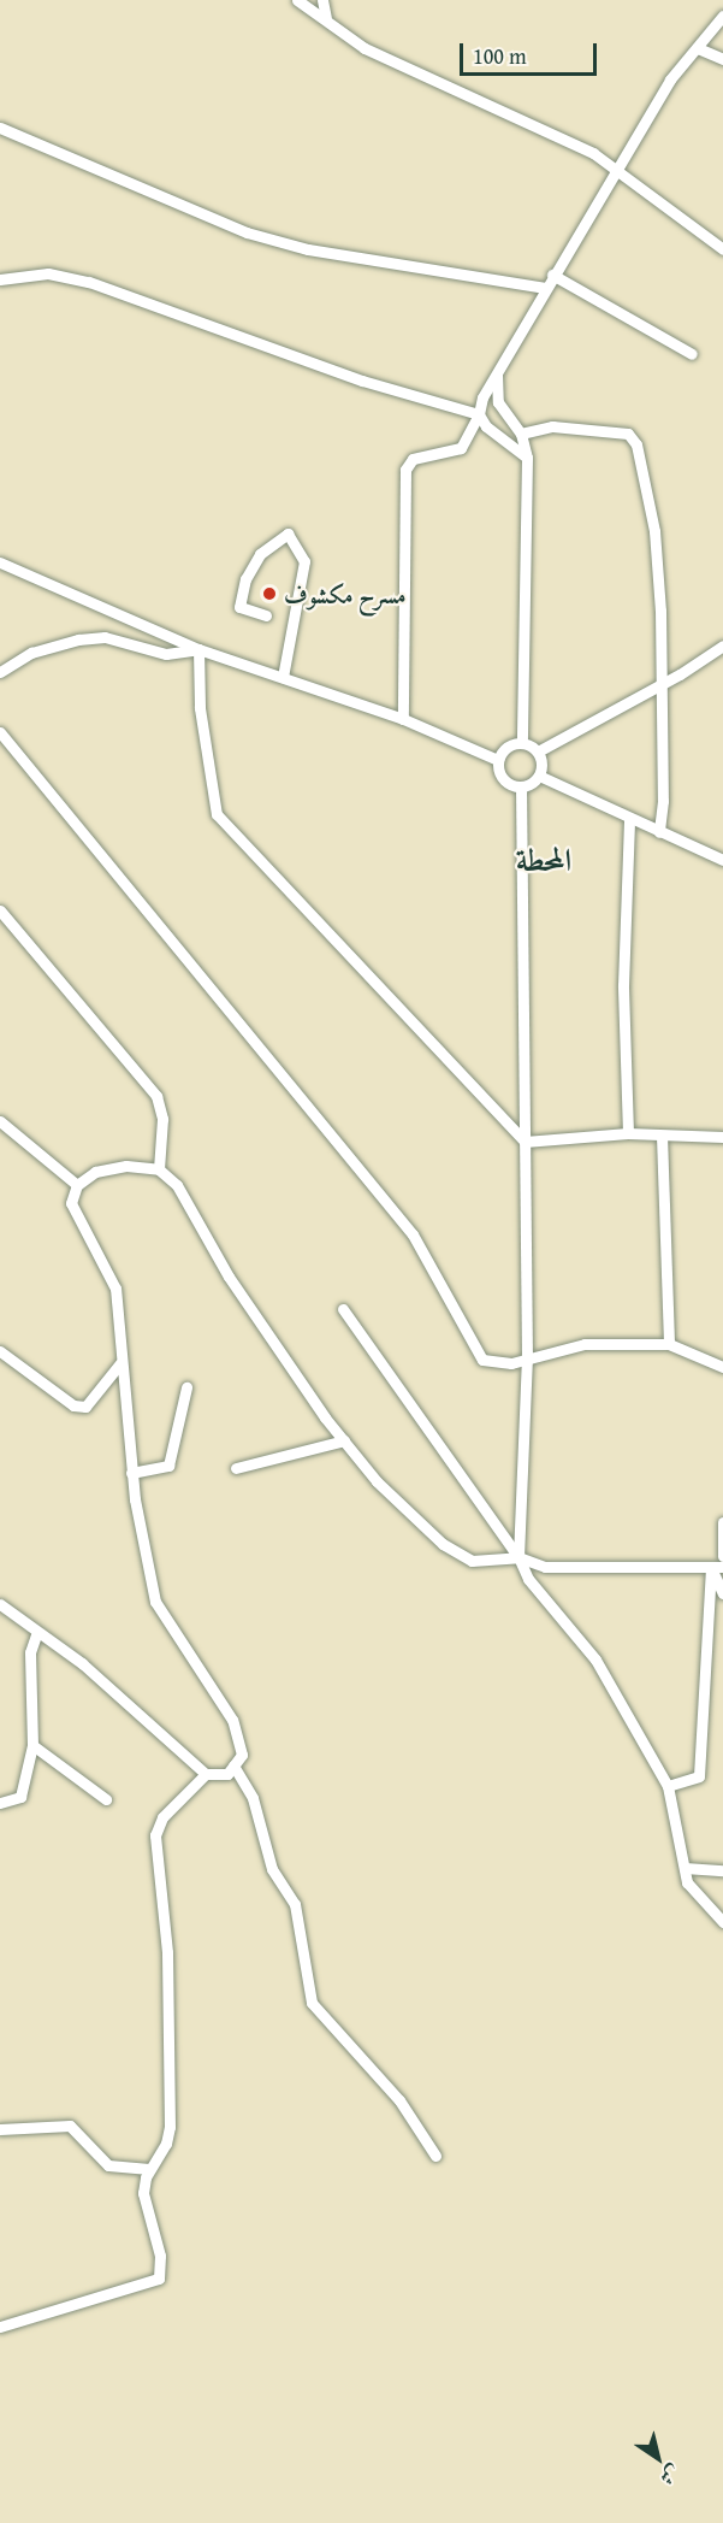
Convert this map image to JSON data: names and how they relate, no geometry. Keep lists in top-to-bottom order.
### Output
{
  "districts": ["المحطة"],
  "places": ["مسرح مكشوف"],
  "scale_bar": "100 m",
  "north": "bottom right"
}
